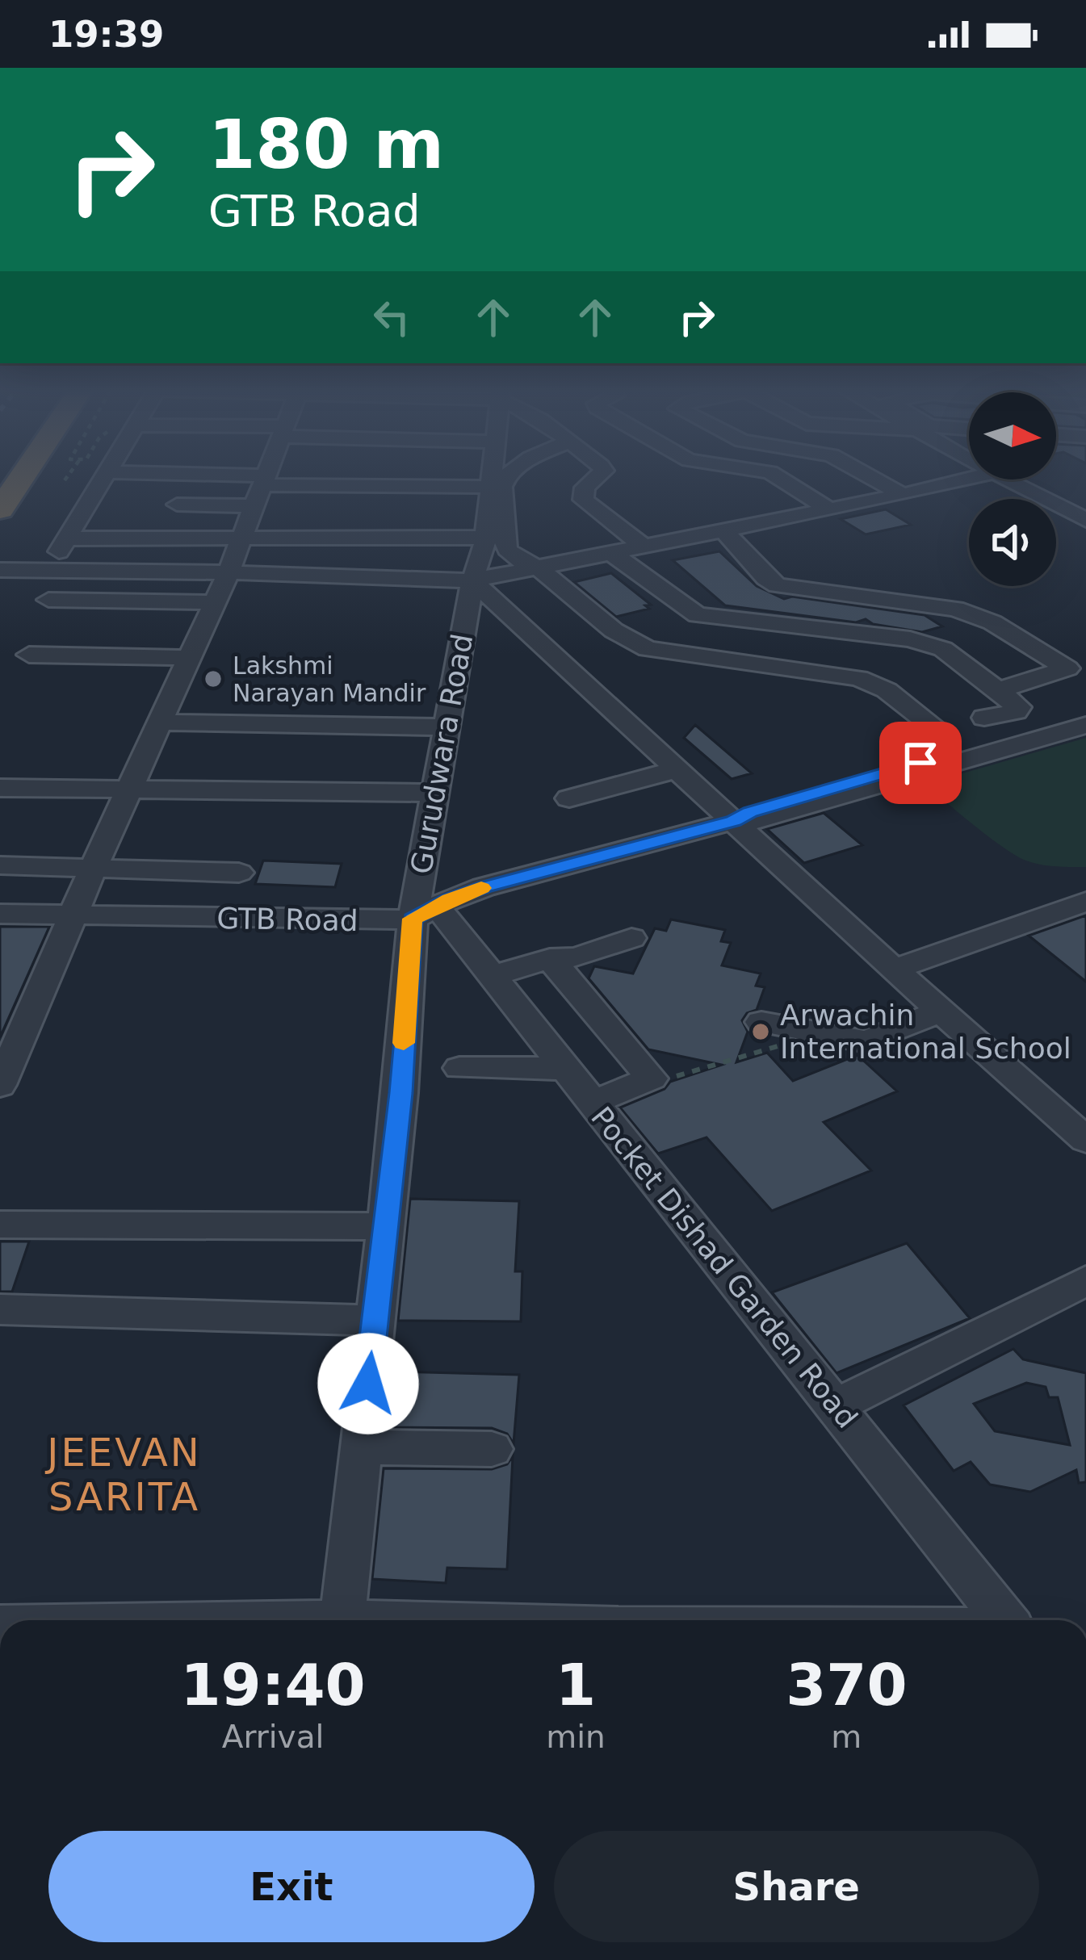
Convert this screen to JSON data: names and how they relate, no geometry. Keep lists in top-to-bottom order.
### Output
{
  "streets": {
    "street": ["Gurudwara Road", "GTB Road", "Pocket Dishad Garden Road"]
  },
  "crossings": [
    ["Gurudwara Road", "GTB Road"],
    ["Gurudwara Road", "Pocket Dishad Garden Road"],
    ["GTB Road", "Pocket Dishad Garden Road"]
  ],
  "districts": ["JEEVAN SARITA"],
  "places": ["Lakshmi Narayan Mandir", "Arwachin International School"],
  "north": "right",
  "page": {
    "status": "19:39",
    "turn": ["180 m", "GTB Road"],
    "eta": [
      "19:40",
      "Arrival",
      "1",
      "min",
      "370",
      "m"
    ],
    "buttons": ["Exit", "Share"]
  }
}
